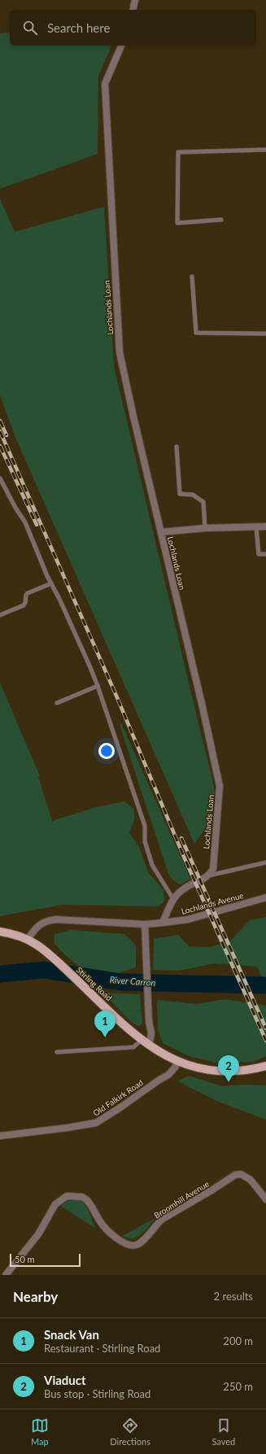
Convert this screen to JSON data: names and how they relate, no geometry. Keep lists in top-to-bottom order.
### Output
{
  "streets": {
    "main road": ["Stirling Road"],
    "street": [
      "Lochlands Loan",
      "Lochlands Avenue",
      "Old Falkirk Road",
      "Broomhill Avenue"
    ]
  },
  "crossings": [
    ["Stirling Road", "Old Falkirk Road"]
  ],
  "water": ["River Carron"],
  "scale_bar": "50 m",
  "page": {
    "search": "Search here",
    "pins": ["1", "2"],
    "scale": "50 m",
    "heading": ["Nearby", "2 results"],
    "list": [
      {
        "mark": "1",
        "name": "Snack Van",
        "note": "Restaurant · Stirling Road",
        "value": "200 m"
      },
      {
        "mark": "2",
        "name": "Viaduct",
        "note": "Bus stop · Stirling Road",
        "value": "250 m"
      }
    ],
    "nav": ["Map", "Directions", "Saved"]
  }
}
